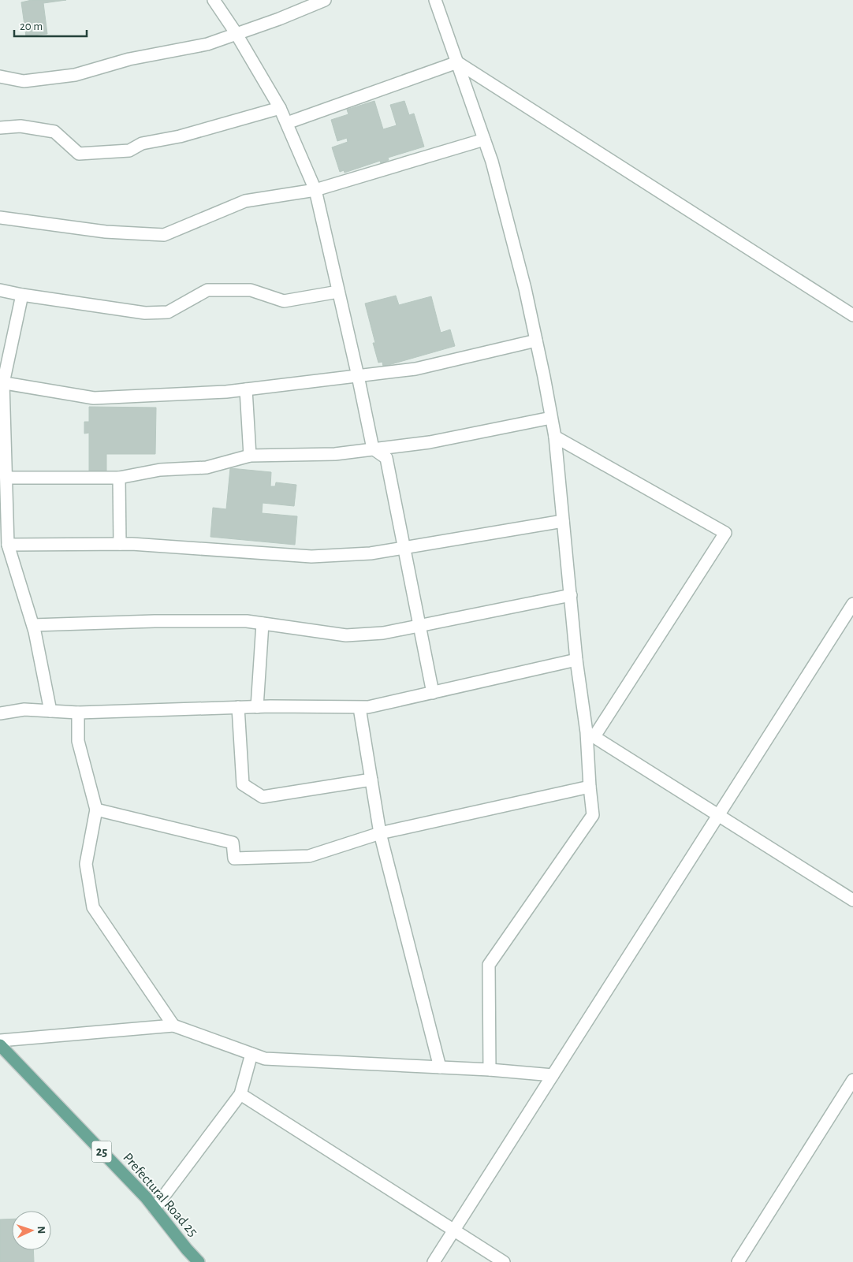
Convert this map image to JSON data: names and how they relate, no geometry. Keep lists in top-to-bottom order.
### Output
{
  "streets": {
    "main road": ["25", "Prefectural Road 25"]
  },
  "scale_bar": "20 m",
  "north": "right"
}
